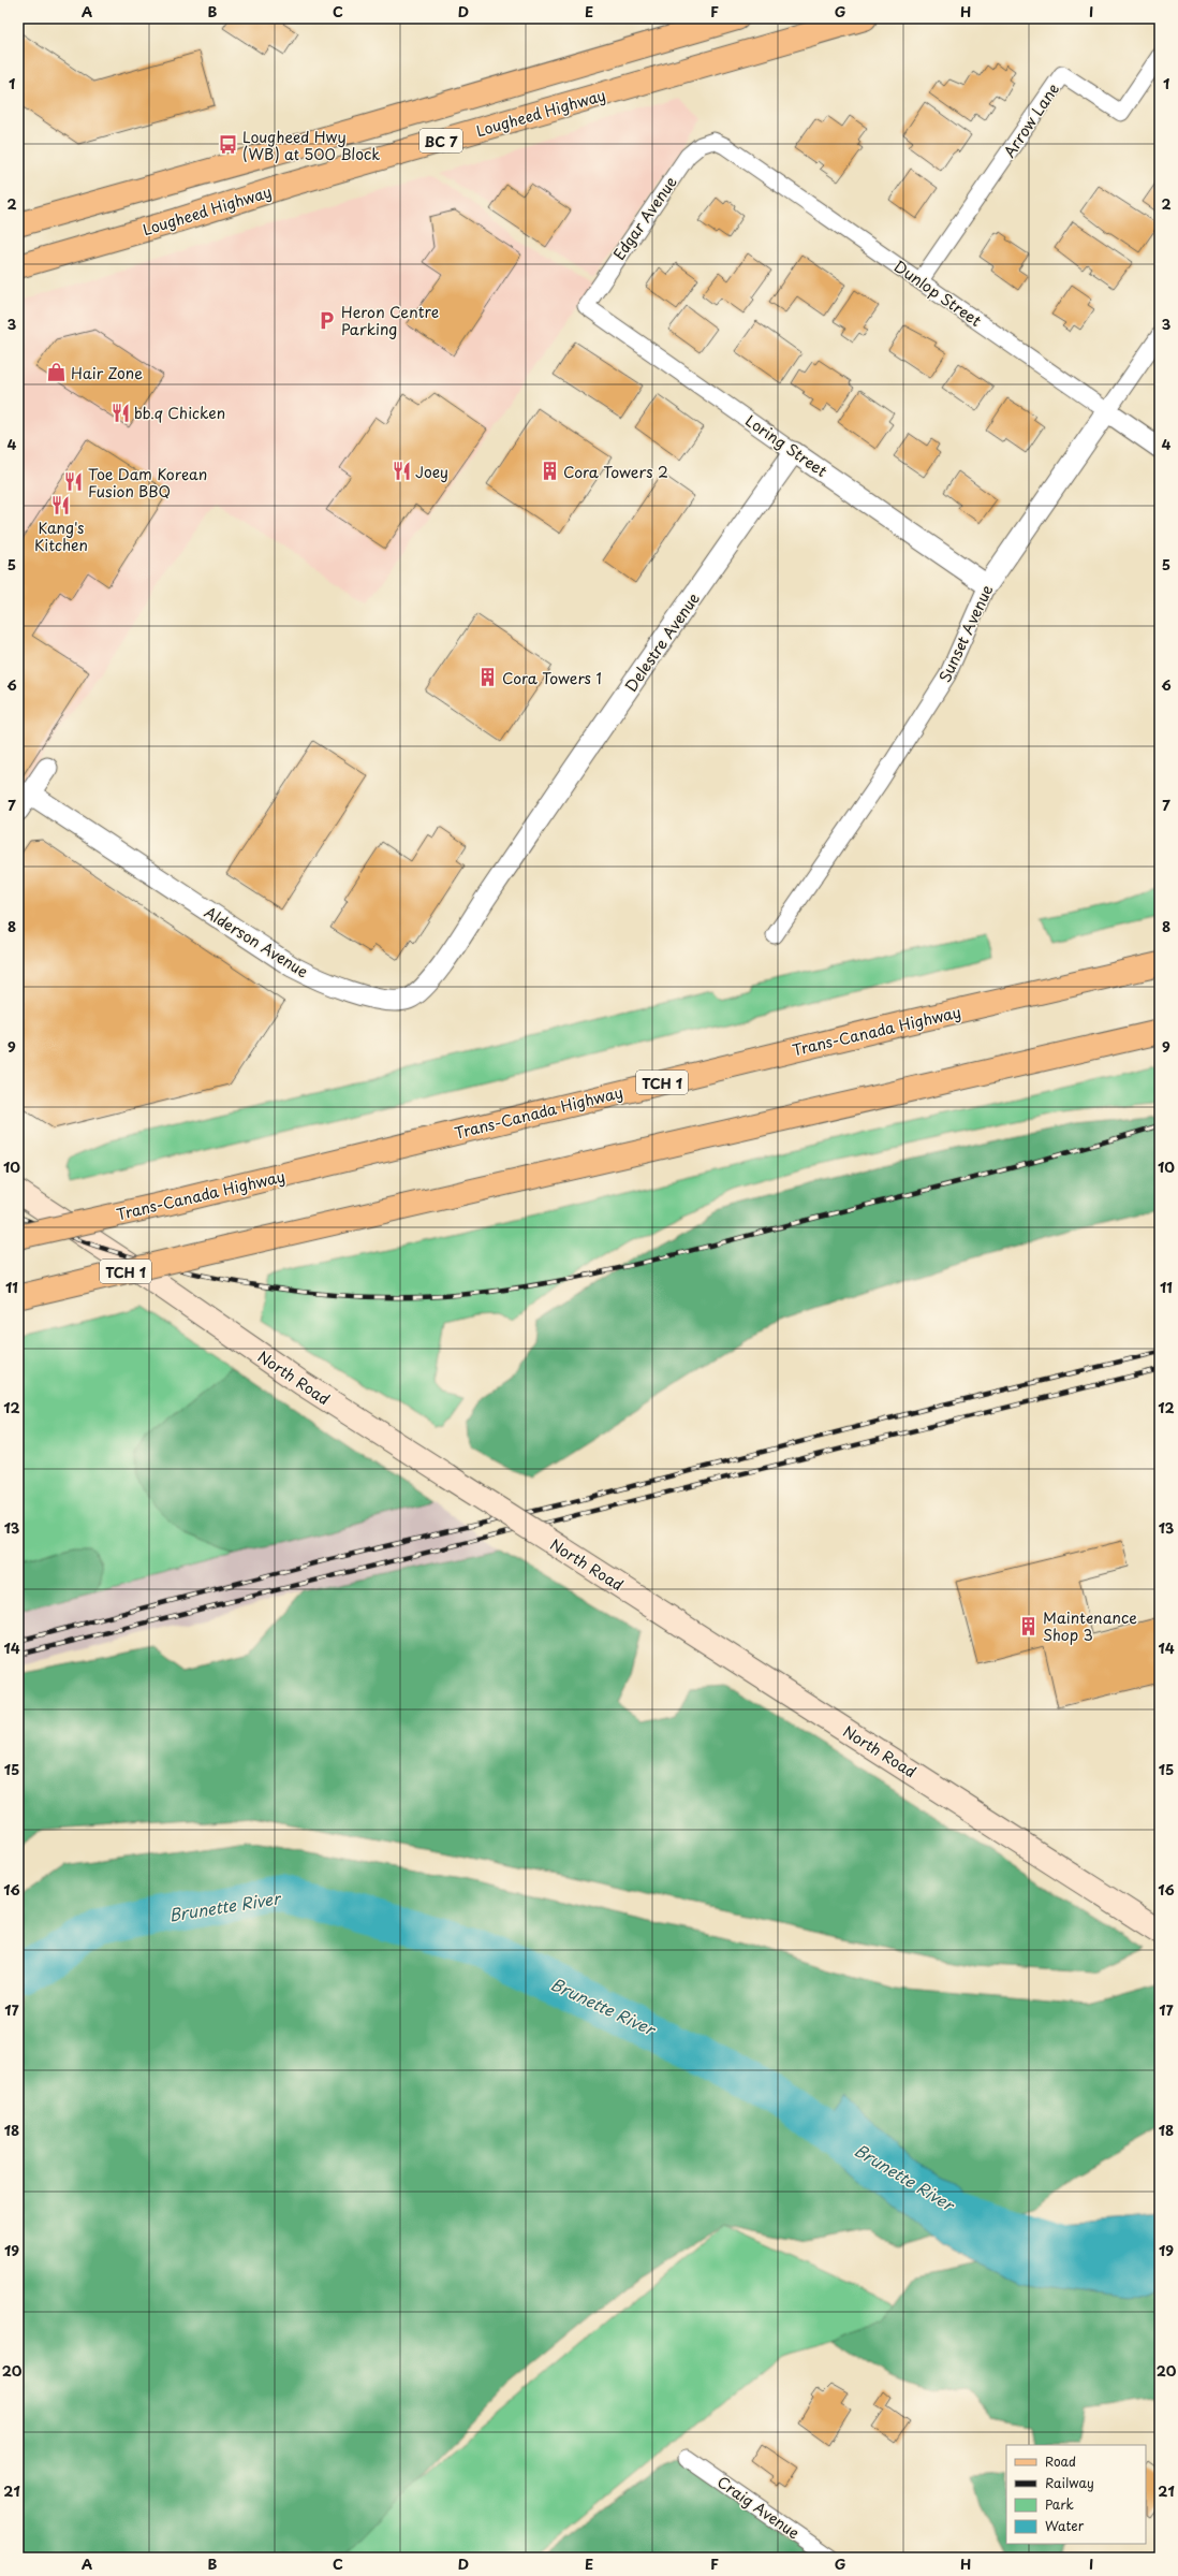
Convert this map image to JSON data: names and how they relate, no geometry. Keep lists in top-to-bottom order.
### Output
{
  "streets": {
    "main road": [
      "Lougheed Highway",
      "BC 7",
      "Trans-Canada Highway",
      "TCH 1",
      "North Road"
    ],
    "street": [
      "Arrow Lane",
      "Edgar Avenue",
      "Dunlop Street",
      "Loring Street",
      "Sunset Avenue",
      "Delestre Avenue",
      "Alderson Avenue",
      "Craig Avenue"
    ]
  },
  "crossings": [
    ["Arrow Lane", "Dunlop Street"],
    ["Edgar Avenue", "Dunlop Street"],
    ["Edgar Avenue", "Loring Street"],
    ["Dunlop Street", "Sunset Avenue"],
    ["Loring Street", "Sunset Avenue"],
    ["Loring Street", "Delestre Avenue"],
    ["Delestre Avenue", "Alderson Avenue"]
  ],
  "water": ["Brunette River"],
  "places": {
    "bus stop": ["Lougheed Hwy (WB) at 500 Block"],
    "parking": ["Heron Centre Parking"],
    "shop": ["Hair Zone"],
    "restaurant": [
      "bb.q Chicken",
      "Joey",
      "Toe Dam Korean Fusion BBQ",
      "Kang's Kitchen"
    ],
    "building": ["Cora Towers 2", "Cora Towers 1", "Maintenance Shop 3"]
  },
  "legend": [
    "Road",
    "Railway",
    "Park",
    "Water"
  ],
  "grid": {
    "columns": [
      "A",
      "B",
      "C",
      "D",
      "E",
      "F",
      "G",
      "H",
      "I"
    ],
    "rows": [
      "1",
      "2",
      "3",
      "4",
      "5",
      "6",
      "7",
      "8",
      "9",
      "10",
      "11",
      "12",
      "13",
      "14",
      "15",
      "16",
      "17",
      "18",
      "19",
      "20",
      "21"
    ]
  }
}
